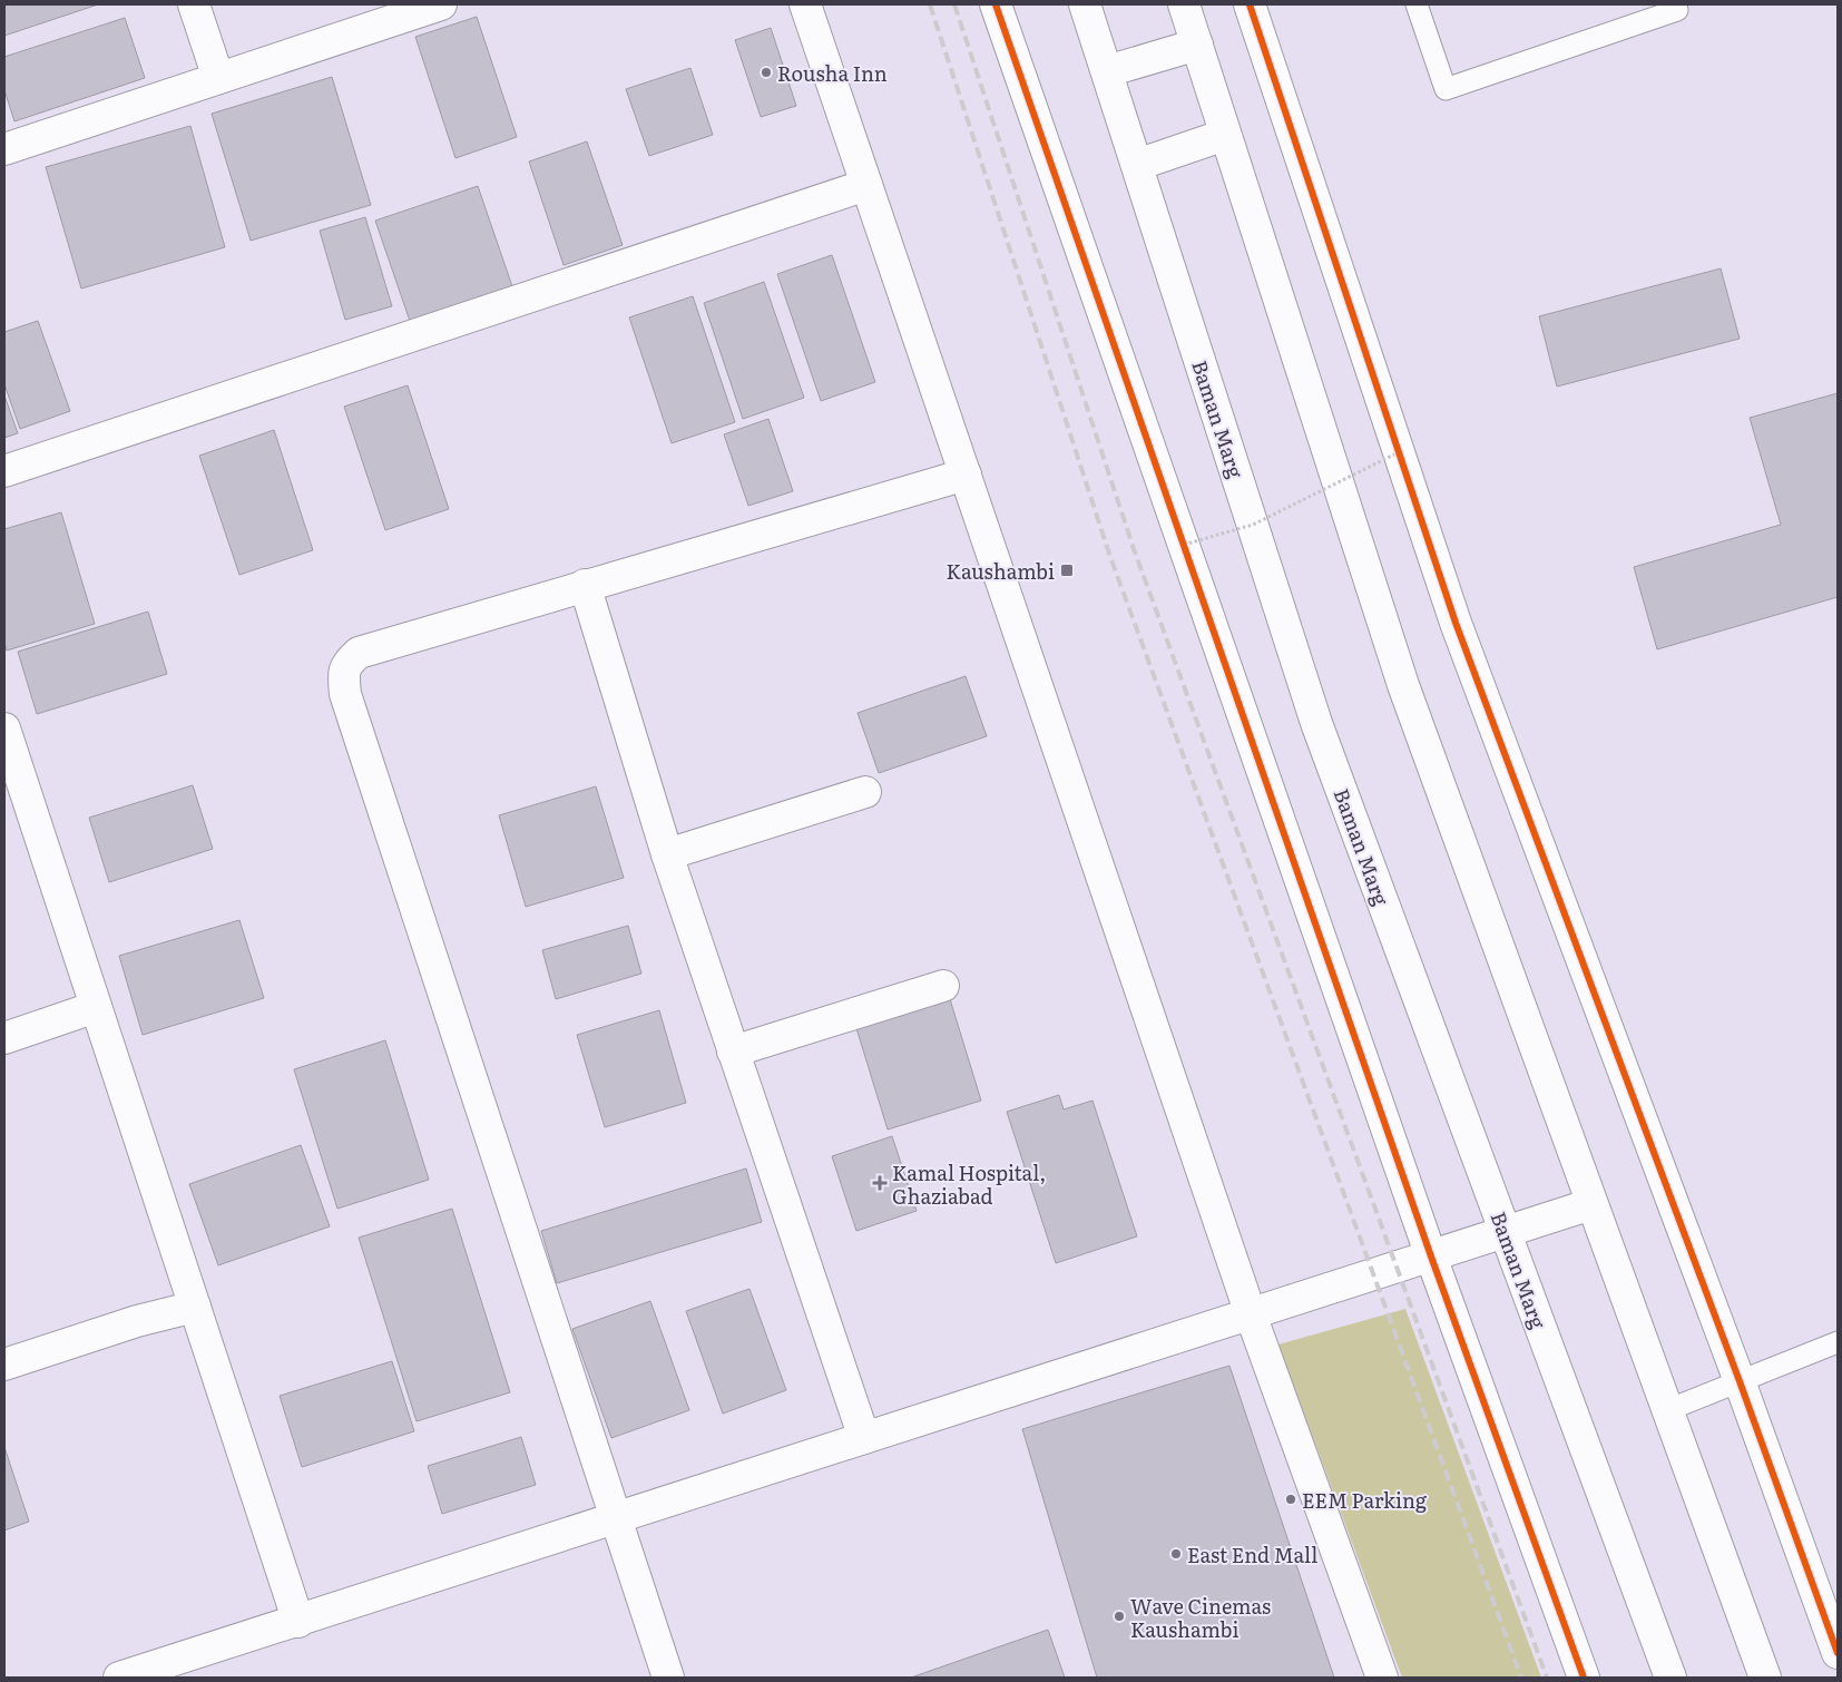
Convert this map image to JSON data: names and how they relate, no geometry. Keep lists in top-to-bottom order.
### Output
{
  "streets": {
    "street": ["Baman Marg"]
  },
  "places": {
    "other": [
      "Rousha Inn",
      "EEM Parking",
      "East End Mall",
      "Wave Cinemas Kaushambi"
    ],
    "transit": ["Kaushambi"],
    "health": ["Kamal Hospital, Ghaziabad"]
  }
}
